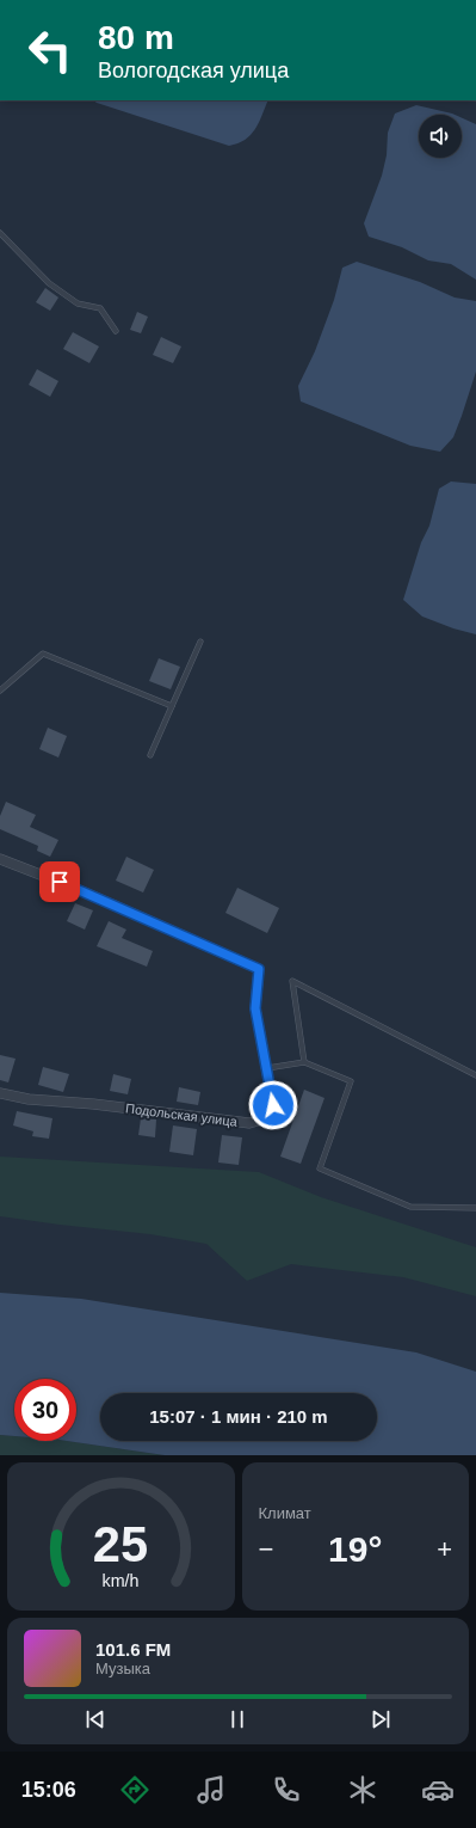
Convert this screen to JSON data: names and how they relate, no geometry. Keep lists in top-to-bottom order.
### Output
{
  "streets": {
    "street": ["Подольская улица"]
  },
  "page": {
    "turn": ["80 m", "Вологодская улица"],
    "limit": "30",
    "trip": "15:07 · 1 мин · 210 m",
    "tile": "Климат",
    "heat": ["−", "19°", "+"],
    "song": ["101.6 FM", "Музыка"],
    "tabs": "15:06",
    "gauge": ["25", "km/h"]
  }
}
